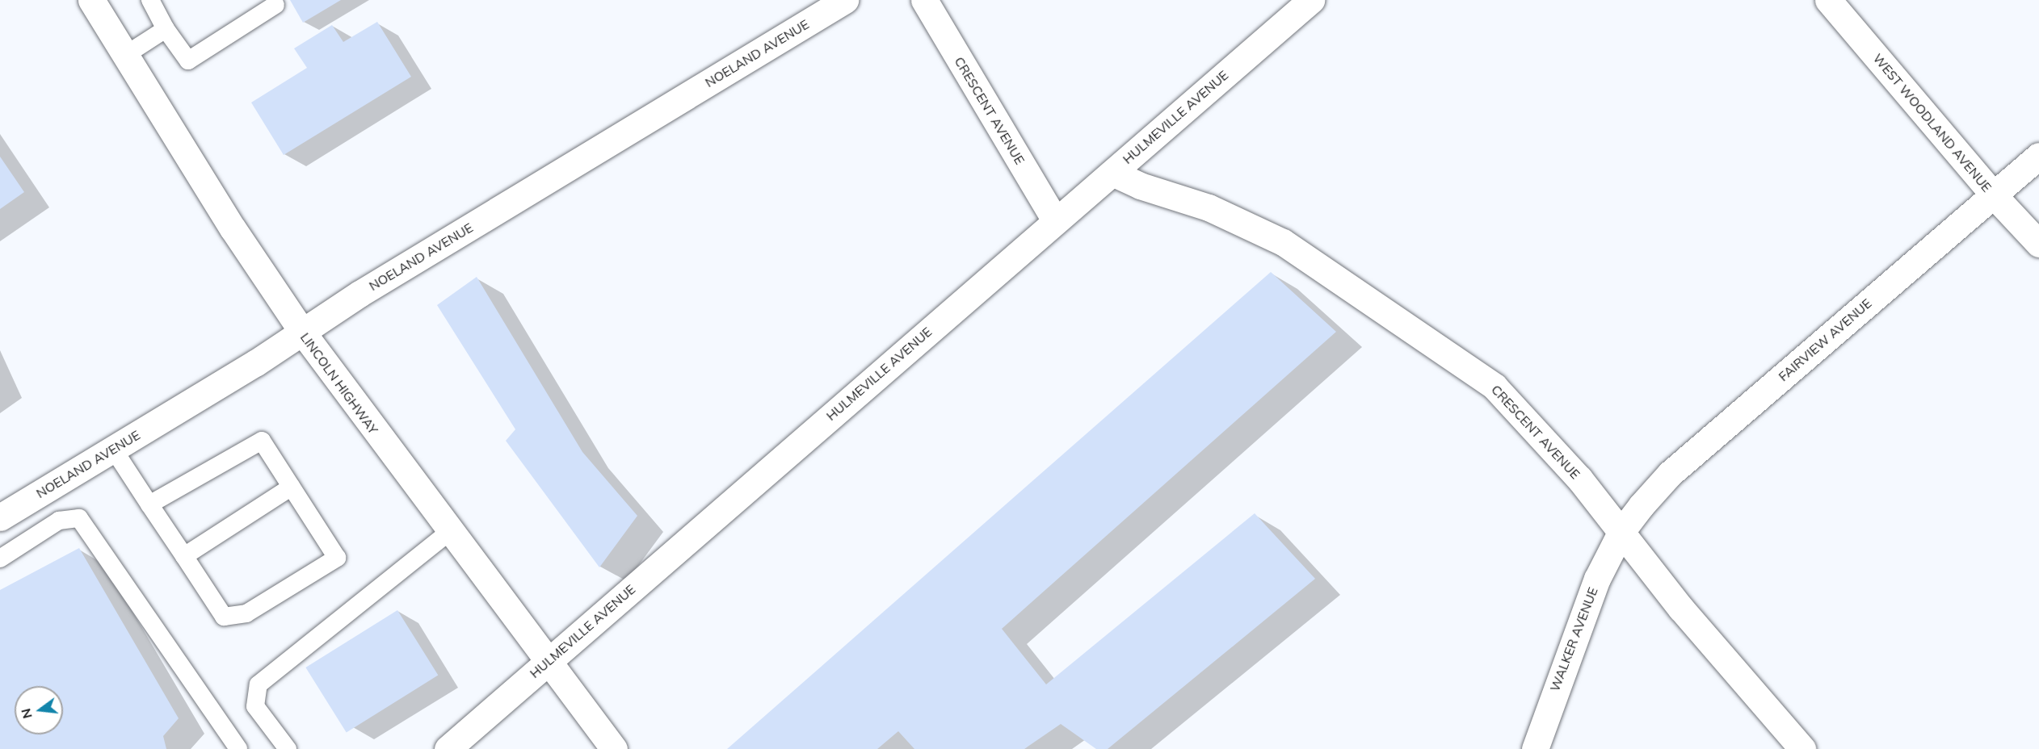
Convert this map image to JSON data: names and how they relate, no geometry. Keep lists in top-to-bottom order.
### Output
{
  "streets": {
    "street": [
      "NOELAND AVENUE",
      "CRESCENT AVENUE",
      "HULMEVILLE AVENUE",
      "WEST WOODLAND AVENUE",
      "FAIRVIEW AVENUE",
      "LINCOLN HIGHWAY",
      "WALKER AVENUE"
    ]
  },
  "crossings": [
    ["NOELAND AVENUE", "LINCOLN HIGHWAY"],
    ["CRESCENT AVENUE", "HULMEVILLE AVENUE"],
    ["CRESCENT AVENUE", "FAIRVIEW AVENUE"],
    ["CRESCENT AVENUE", "WALKER AVENUE"],
    ["HULMEVILLE AVENUE", "LINCOLN HIGHWAY"],
    ["WEST WOODLAND AVENUE", "FAIRVIEW AVENUE"],
    ["FAIRVIEW AVENUE", "WALKER AVENUE"]
  ],
  "north": "left"
}
